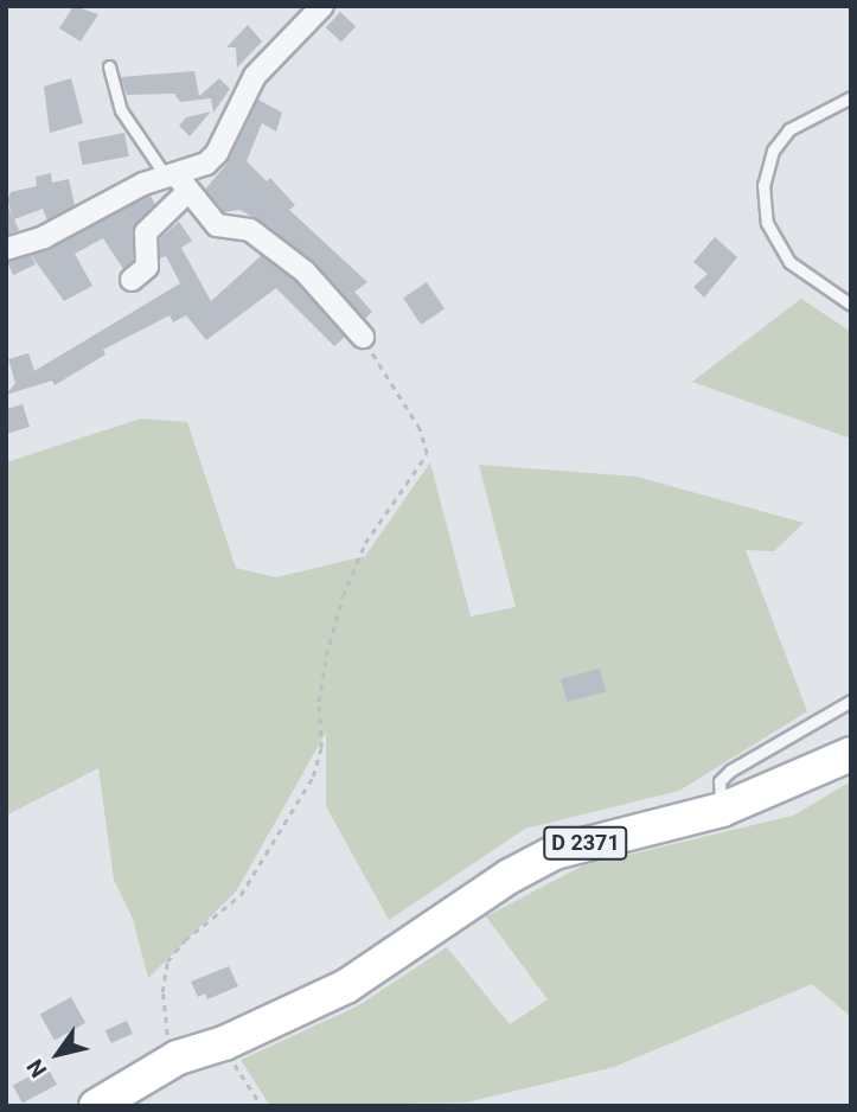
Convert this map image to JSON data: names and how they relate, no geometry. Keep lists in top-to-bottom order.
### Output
{
  "streets": {
    "main road": ["D 2371"]
  },
  "north": "bottom left"
}
